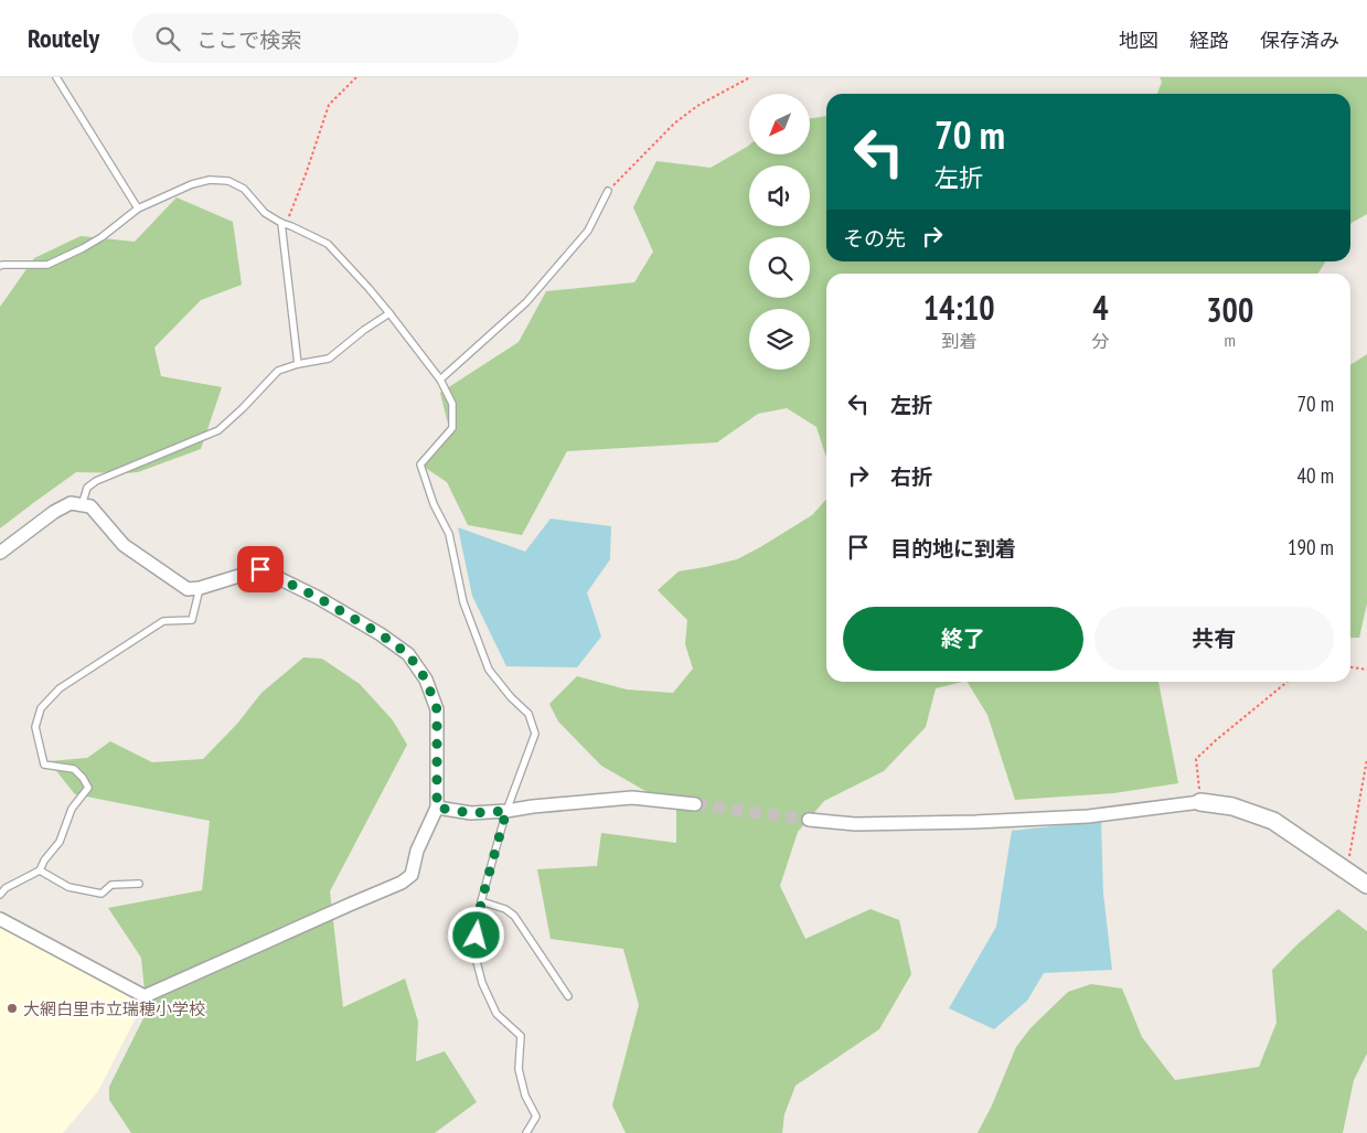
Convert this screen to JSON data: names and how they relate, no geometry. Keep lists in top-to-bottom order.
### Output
{
  "places": ["大網白里市立瑞穂小学校"],
  "north": "bottom left",
  "page": {
    "header": "Routely",
    "search": "ここで検索",
    "nav": ["地図", "経路", "保存済み"],
    "turn": ["70 m", "左折"],
    "then": "その先",
    "eta": [
      "14:10",
      "到着",
      "4",
      "分",
      "300",
      "m"
    ],
    "list": [
      {
        "name": "左折",
        "value": "70 m"
      },
      {
        "name": "右折",
        "value": "40 m"
      },
      {
        "name": "目的地に到着",
        "value": "190 m"
      }
    ],
    "buttons": ["終了", "共有"]
  }
}
